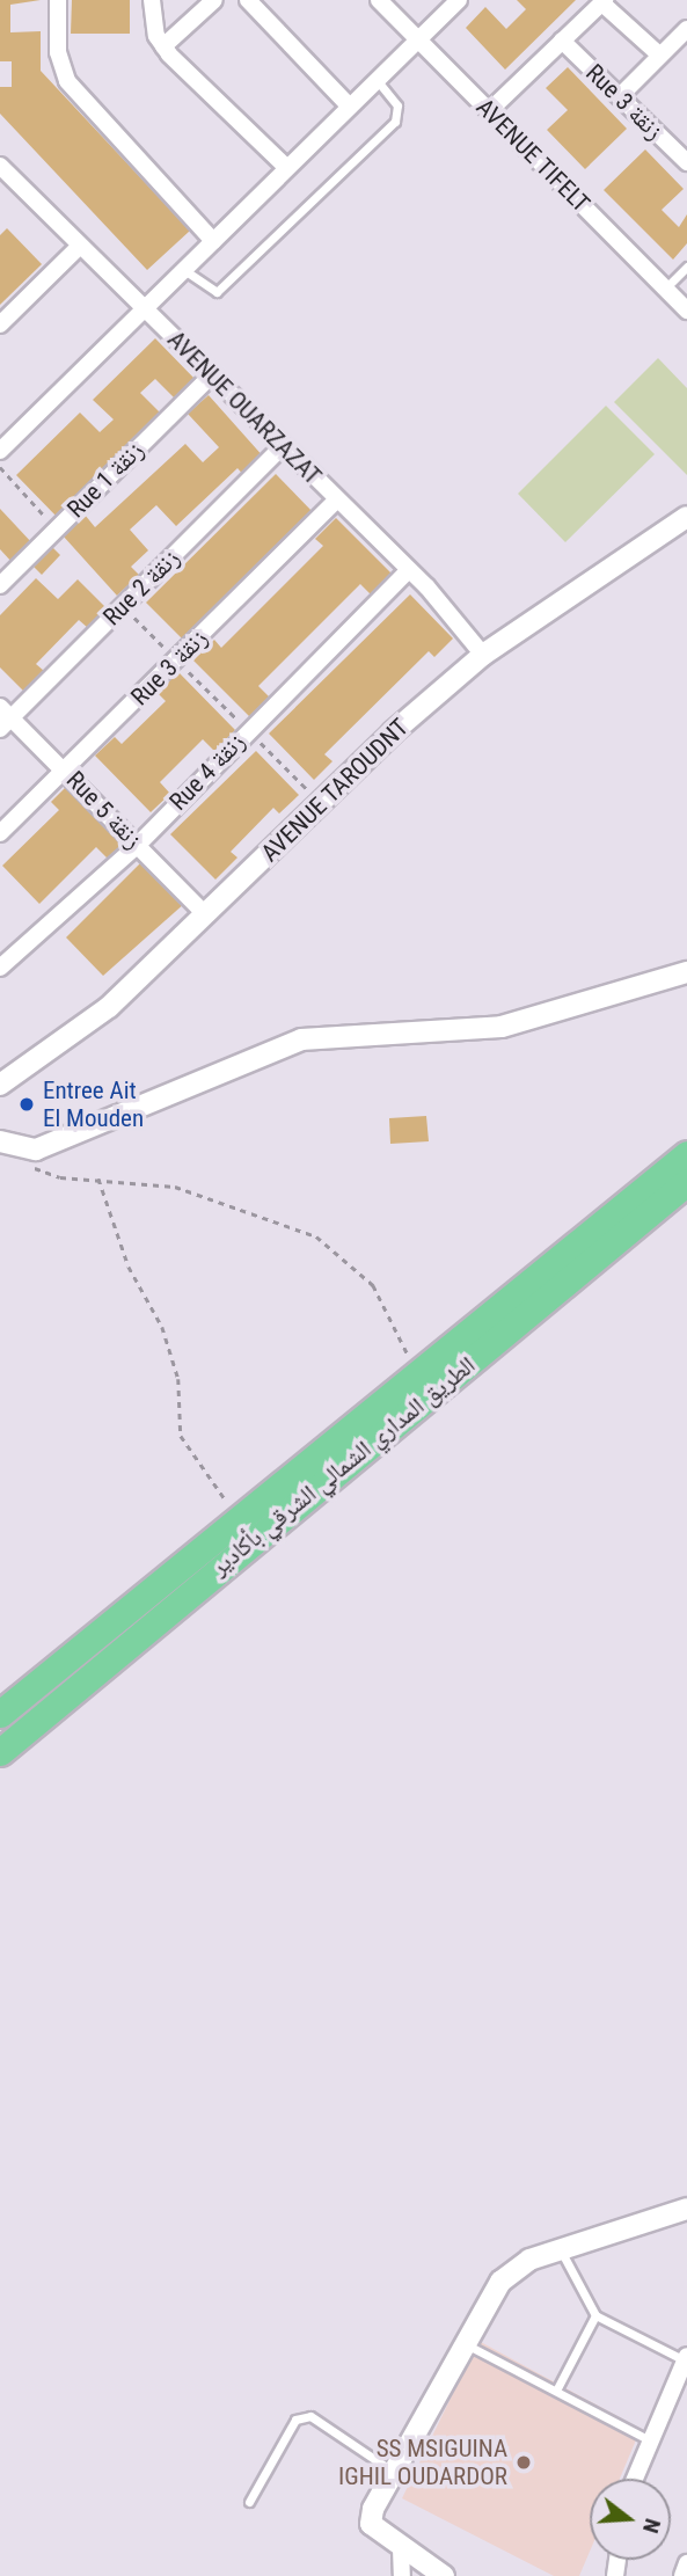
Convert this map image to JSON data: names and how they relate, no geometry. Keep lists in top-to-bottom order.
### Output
{
  "streets": {
    "highway": ["الطريق المداري الشمالي الشرقي بأكادير"],
    "street": [
      "Rue 3 زنقة",
      "AVENUE TIFELT",
      "AVENUE OUARZAZAT",
      "Rue 1 زنقة",
      "Rue 2 زنقة",
      "Rue 4 زنقة",
      "AVENUE TAROUDNT",
      "Rue 5 زنقة"
    ]
  },
  "crossings": [
    ["Rue 3 زنقة", "AVENUE OUARZAZAT"],
    ["Rue 3 زنقة", "Rue 5 زنقة"],
    ["AVENUE OUARZAZAT", "Rue 1 زنقة"],
    ["AVENUE OUARZAZAT", "Rue 2 زنقة"],
    ["AVENUE OUARZAZAT", "Rue 4 زنقة"],
    ["AVENUE OUARZAZAT", "AVENUE TAROUDNT"],
    ["Rue 2 زنقة", "Rue 5 زنقة"],
    ["Rue 4 زنقة", "Rue 5 زنقة"],
    ["AVENUE TAROUDNT", "Rue 5 زنقة"]
  ],
  "places": ["Entree Ait El Mouden", "SS MSIGUINA IGHIL OUDARDOR"],
  "north": "right"
}
